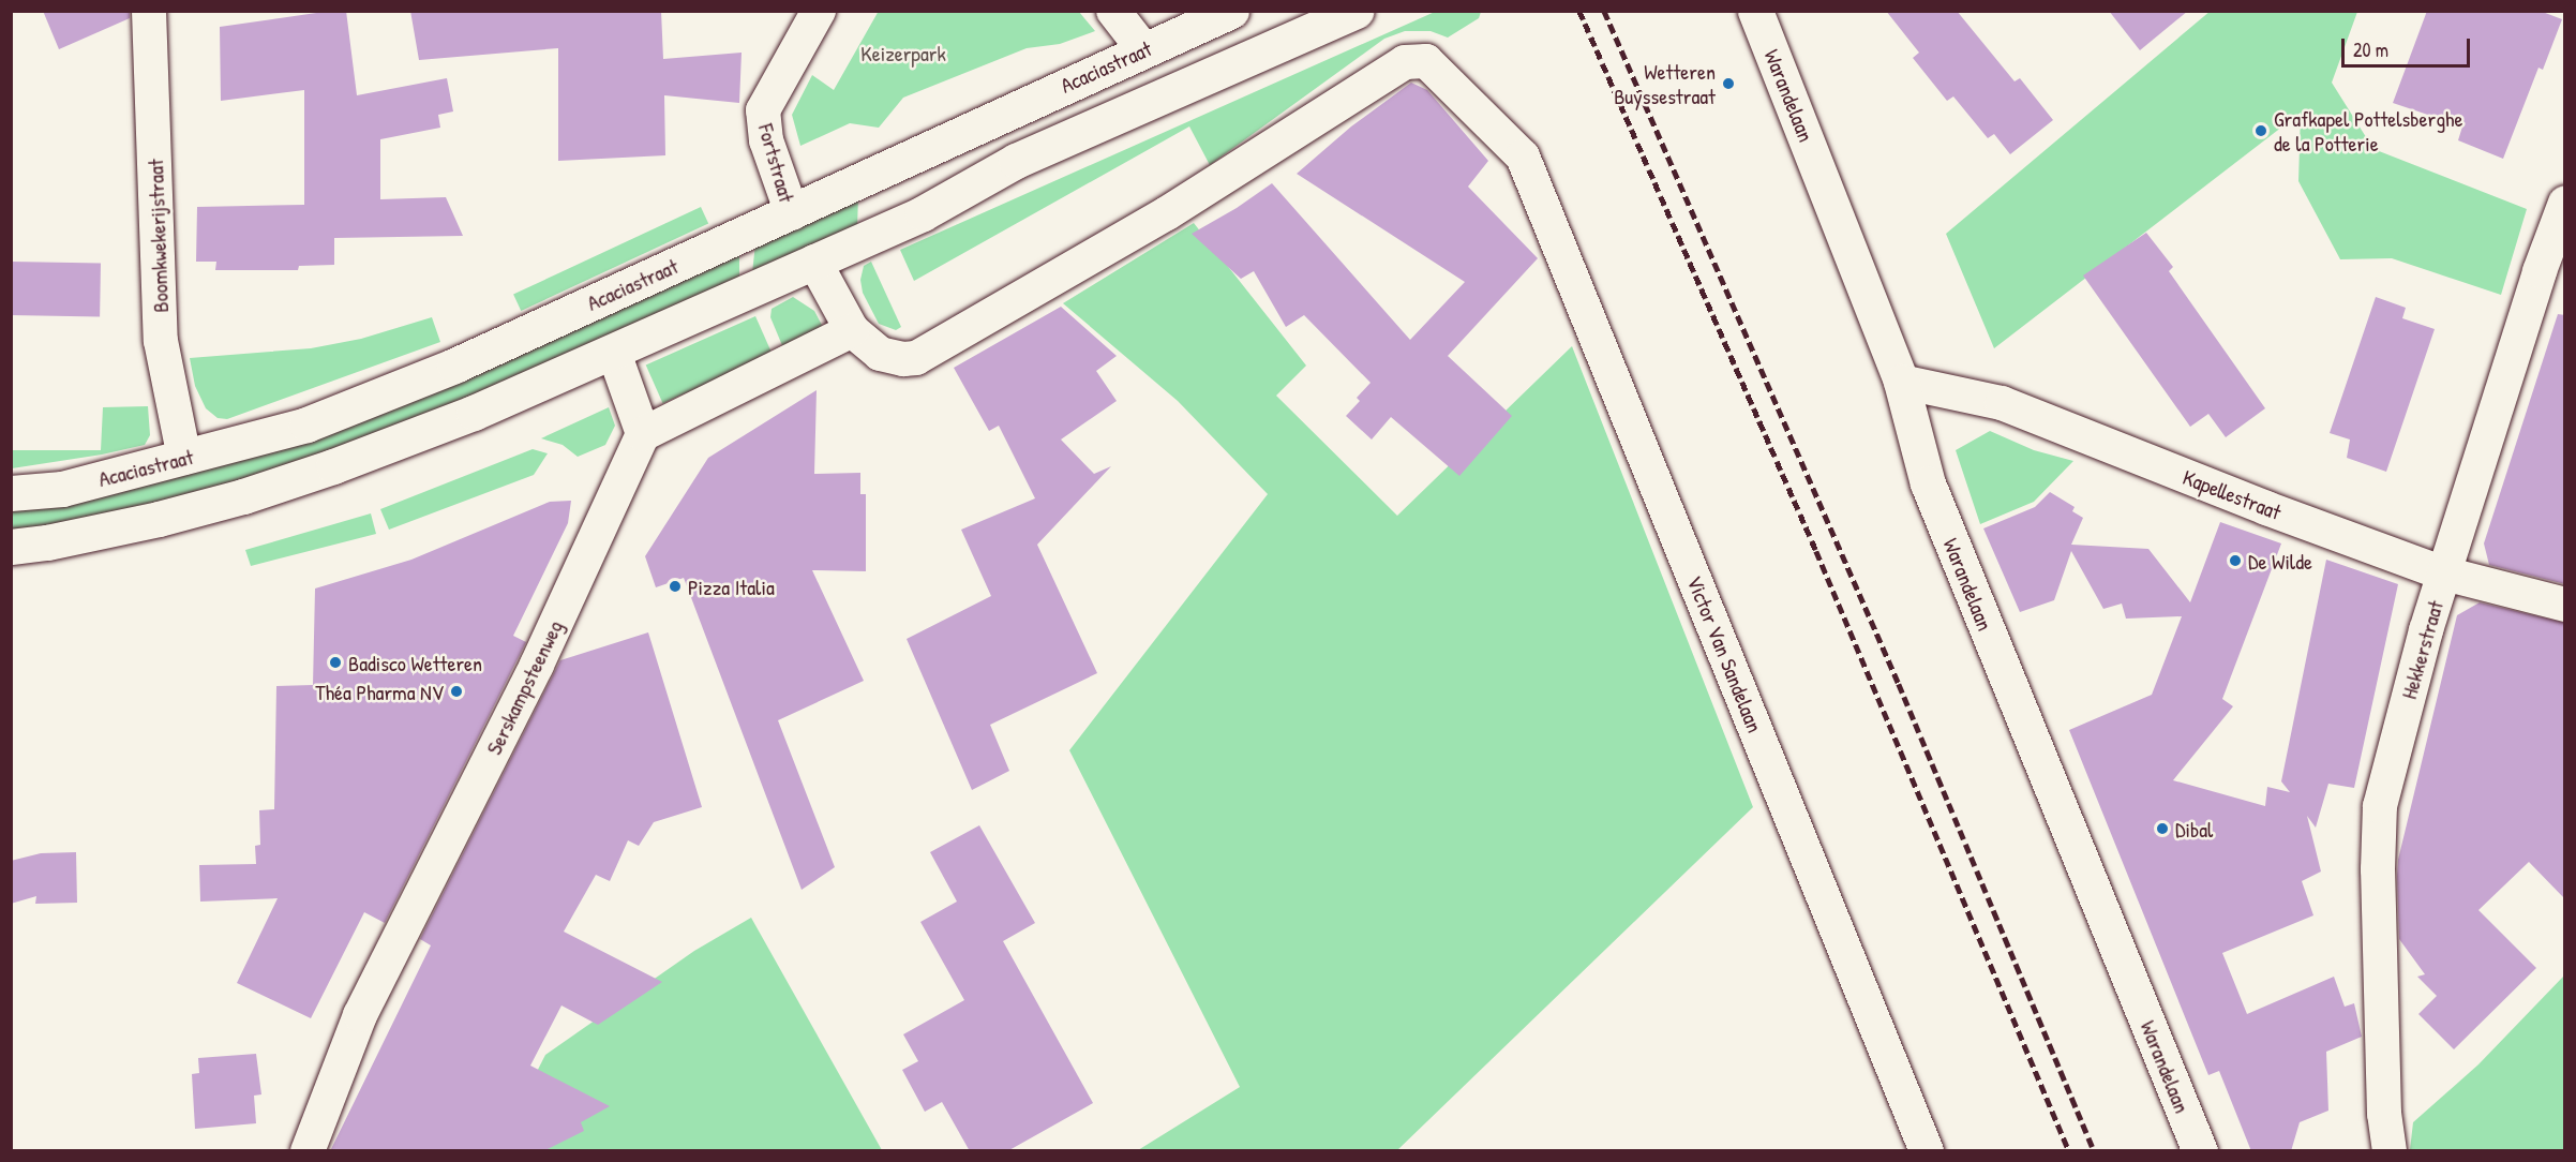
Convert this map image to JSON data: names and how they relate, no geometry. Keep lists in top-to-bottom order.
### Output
{
  "streets": {
    "main road": ["Acaciastraat", "Warandelaan"],
    "street": [
      "Fortstraat",
      "Boomkwekerijstraat",
      "Kapellestraat",
      "Hekkerstraat",
      "Victor Van Sandelaan",
      "Serskampsteenweg"
    ]
  },
  "crossings": [
    ["Acaciastraat", "Fortstraat"],
    ["Acaciastraat", "Boomkwekerijstraat"],
    ["Warandelaan", "Kapellestraat"],
    ["Kapellestraat", "Hekkerstraat"]
  ],
  "parks": ["Keizerpark"],
  "places": [
    "Wetteren Buyssestraat",
    "Grafkapel Pottelsberghe de la Potterie",
    "De Wilde",
    "Pizza Italia",
    "Badisco Wetteren",
    "Théa Pharma NV",
    "Dibal"
  ],
  "scale_bar": "20 m"
}
